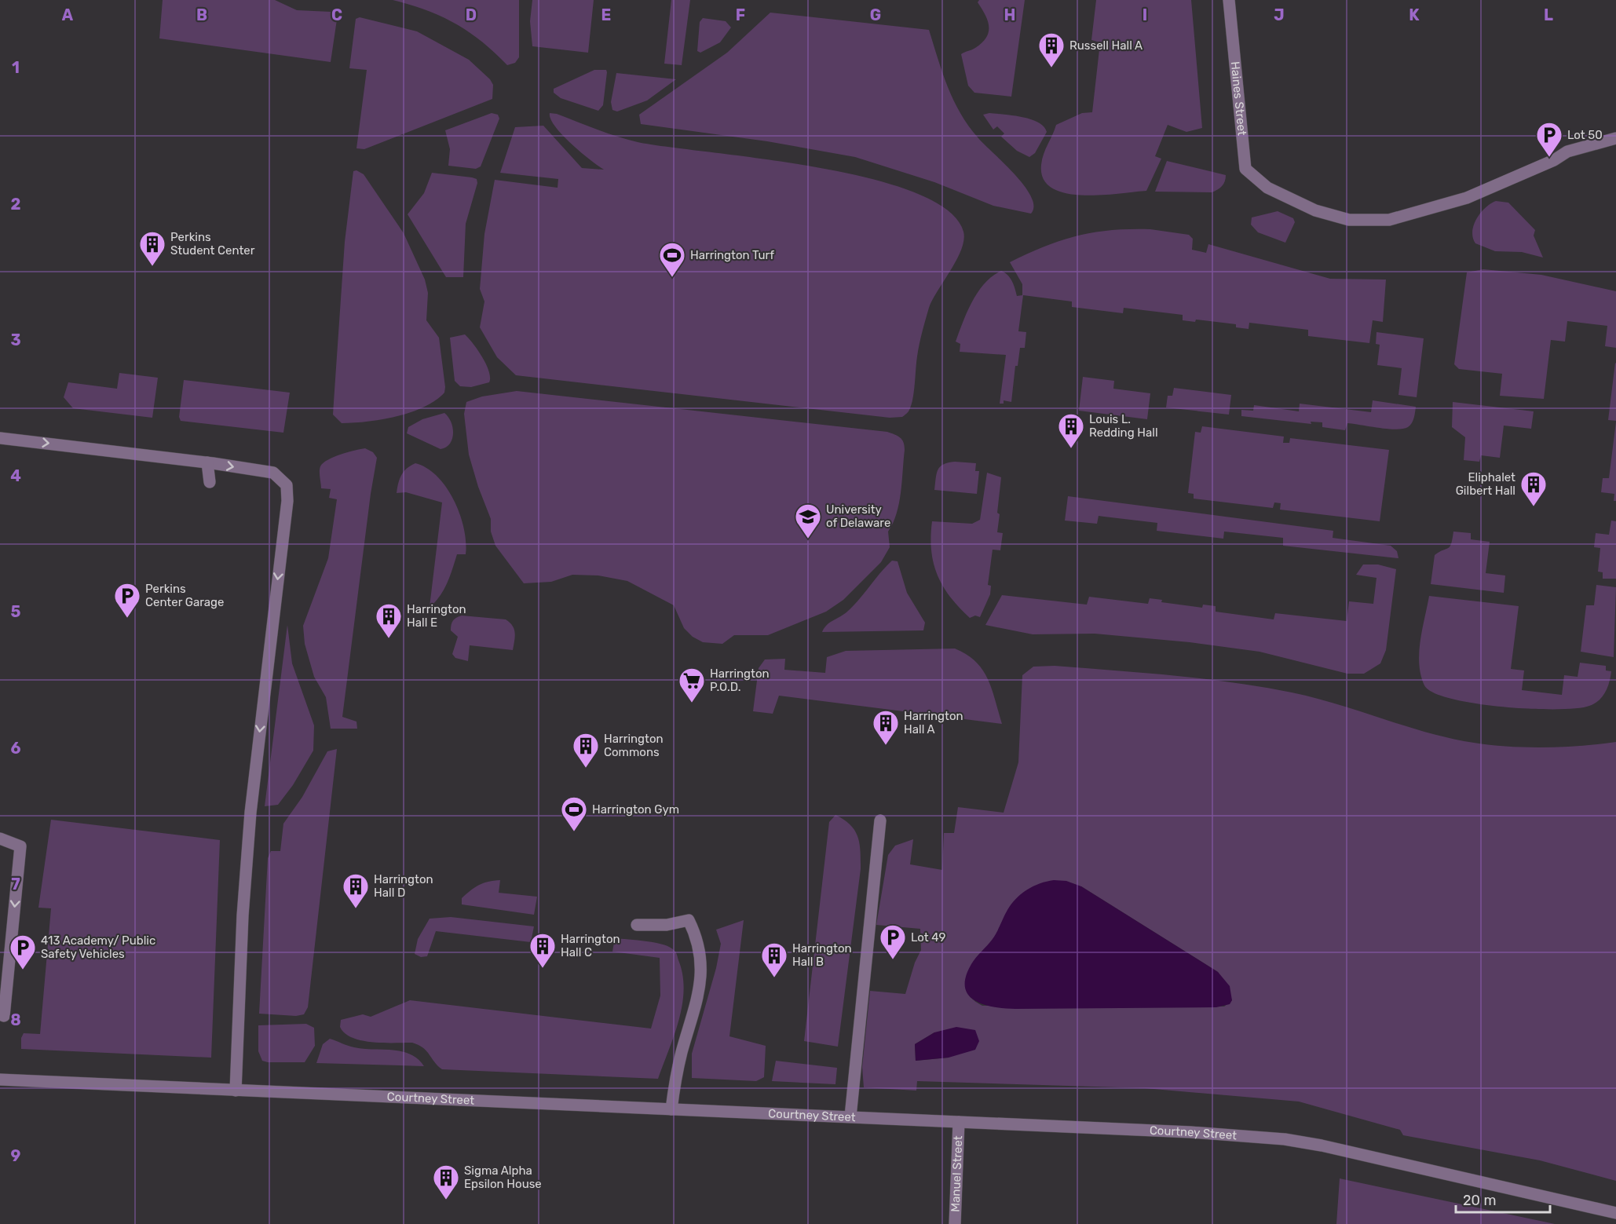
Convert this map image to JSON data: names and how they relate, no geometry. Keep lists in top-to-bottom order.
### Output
{
  "streets": {
    "street": ["Haines Street", "Courtney Street", "Manuel Street"]
  },
  "crossings": [
    ["Courtney Street", "Manuel Street"]
  ],
  "places": {
    "building": [
      "Russell Hall A",
      "Perkins Student Center",
      "Louis L. Redding Hall",
      "Eliphalet Gilbert Hall",
      "Harrington Hall E",
      "Harrington Hall A",
      "Harrington Commons",
      "Harrington Hall D",
      "Harrington Hall C",
      "Harrington Hall B",
      "Sigma Alpha Epsilon House"
    ],
    "parking": [
      "Lot 50",
      "Perkins Center Garage",
      "Lot 49",
      "413 Academy/ Public Safety Vehicles"
    ],
    "sports": ["Harrington Turf", "Harrington Gym"],
    "school or university": ["University of Delaware"],
    "supermarket": ["Harrington P.O.D."]
  },
  "scale_bar": "20 m",
  "grid": {
    "columns": [
      "A",
      "B",
      "C",
      "D",
      "E",
      "F",
      "G",
      "H",
      "I",
      "J",
      "K",
      "L"
    ],
    "rows": [
      "1",
      "2",
      "3",
      "4",
      "5",
      "6",
      "7",
      "8",
      "9"
    ]
  }
}
